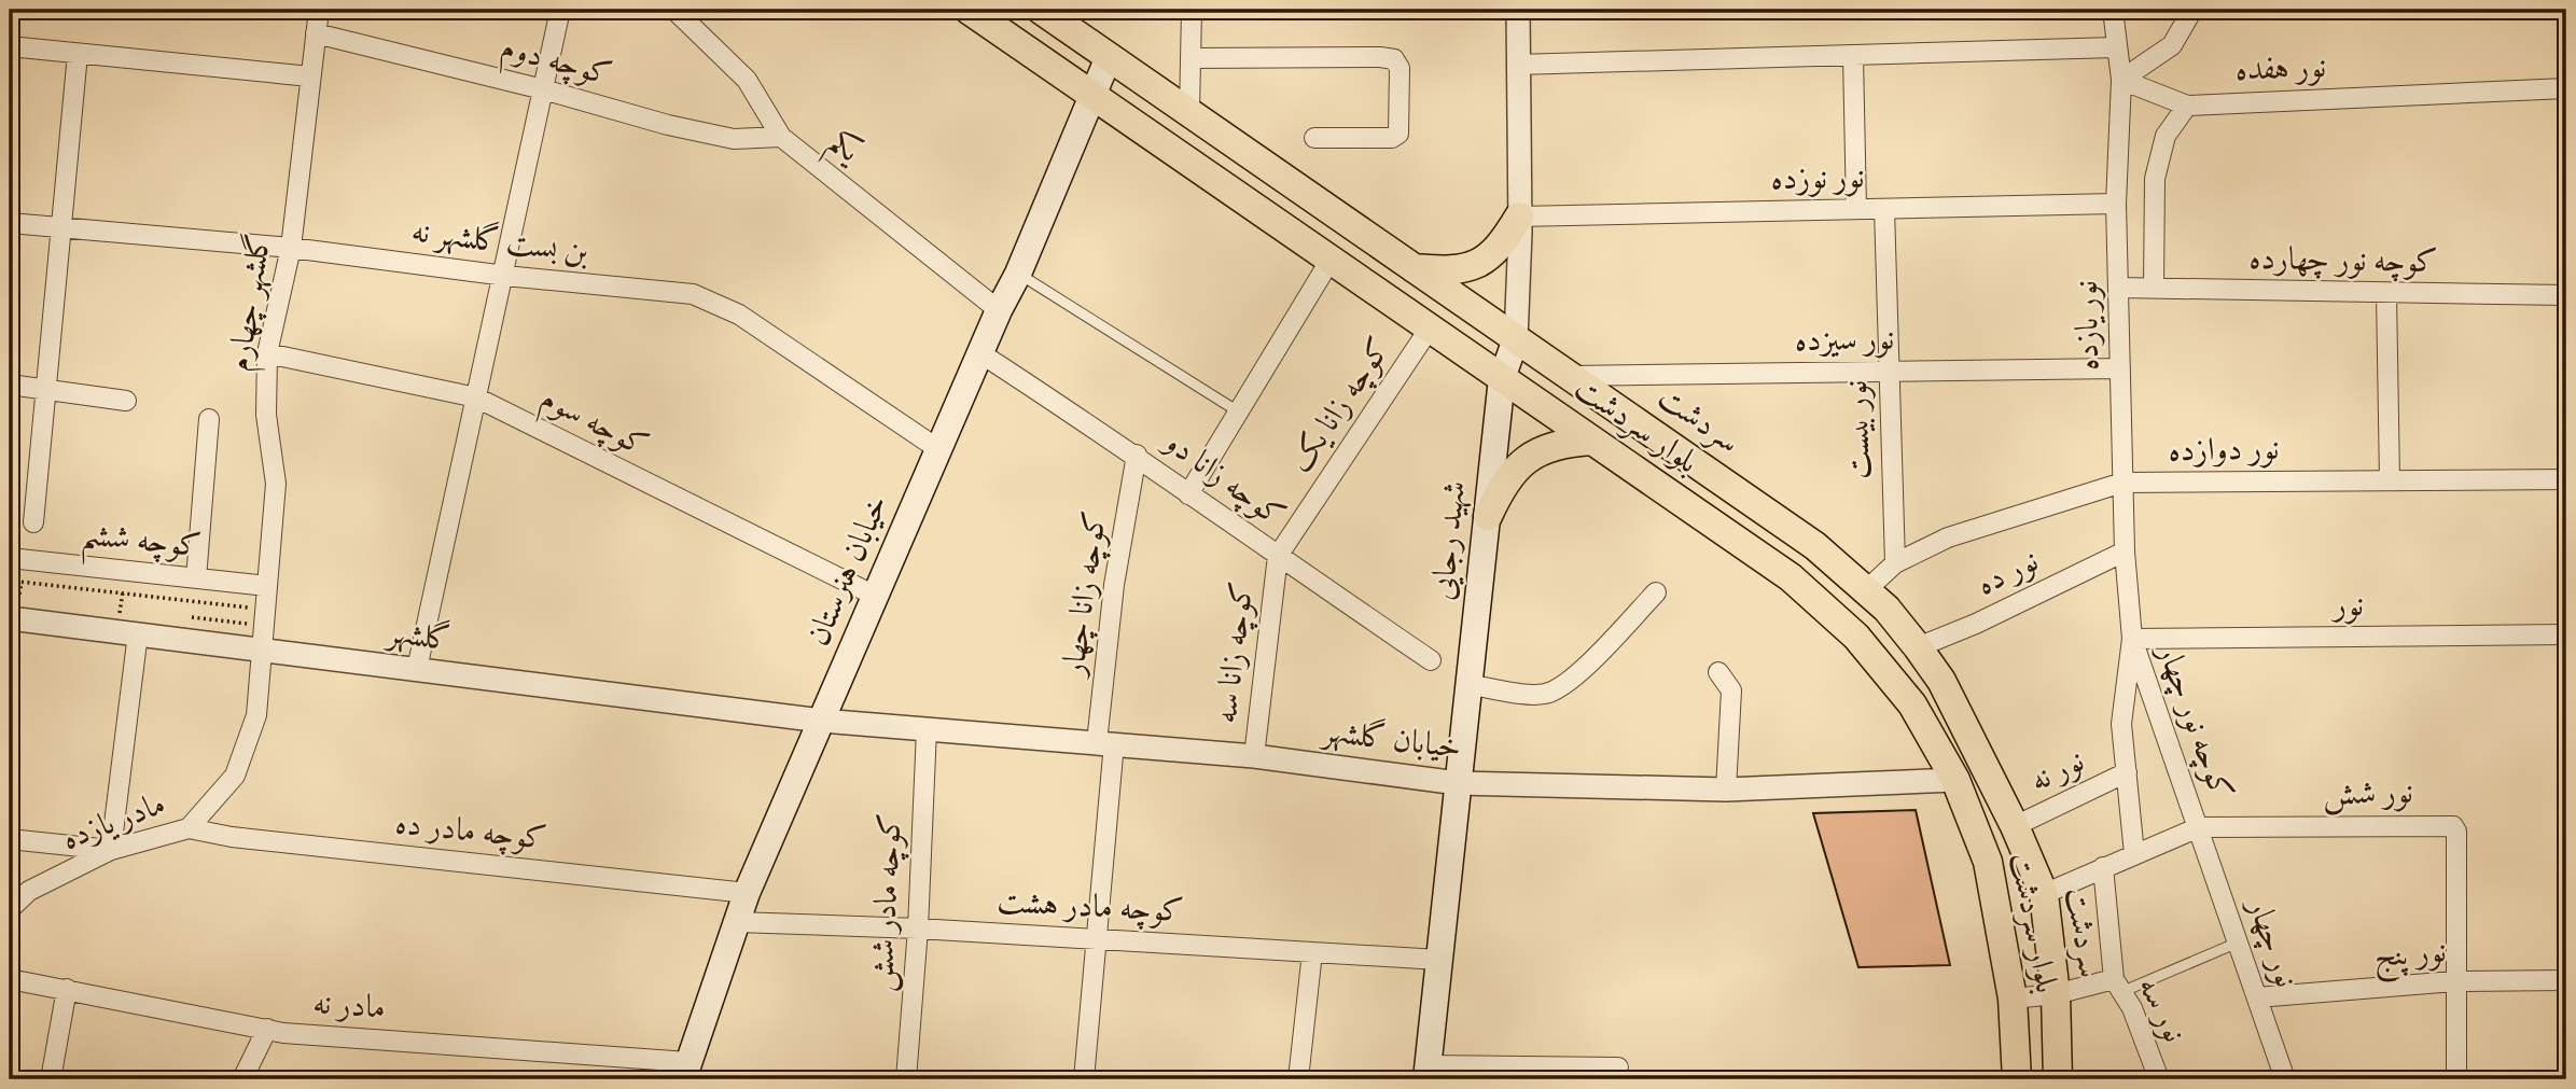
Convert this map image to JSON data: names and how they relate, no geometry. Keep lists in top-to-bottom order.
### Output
{
  "streets": {
    "main road": [
      "سردشت",
      "بلوار سردشت",
      "شهید رجایی",
      "خیابان هنرستان"
    ],
    "street": [
      "کوچه دوم",
      "نور هفده",
      "یکم",
      "نور نوزده",
      "بن بست گلشهر نه",
      "کوچه نور چهارده",
      "گلشهر چهارم",
      "نور یازده",
      "نور سیزده",
      "کوچه زانا یک",
      "کوچه سوم",
      "نور بیست",
      "نور دوازده",
      "کوچه زانا دو",
      "کوچه ششم",
      "نور ده",
      "کوچه زانا چهار",
      "نور",
      "گلشهر",
      "کوچه زانا سه",
      "کوچه نور چهار",
      "خیابان گلشهر",
      "نور نه",
      "نور شش",
      "مادر یازده",
      "کوچه مادر ده",
      "کوچه مادر شش",
      "کوچه مادر هشت",
      "نور چهار",
      "نور پنج",
      "مادر نه",
      "نور سه"
    ]
  },
  "crossings": [
    ["کوچه دوم", "یکم"],
    ["کوچه دوم", "گلشهر چهارم"],
    ["یکم", "خیابان هنرستان"],
    ["نور نوزده", "نور یازده"],
    ["نور نوزده", "نور بیست"],
    ["نور نوزده", "شهید رجایی"],
    ["بن بست گلشهر نه", "گلشهر چهارم"],
    ["بن بست گلشهر نه", "خیابان هنرستان"],
    ["کوچه نور چهارده", "نور یازده"],
    ["گلشهر چهارم", "کوچه سوم"],
    ["گلشهر چهارم", "کوچه ششم"],
    ["گلشهر چهارم", "گلشهر"],
    ["گلشهر چهارم", "مادر یازده"],
    ["نور یازده", "نور سیزده"],
    ["نور یازده", "نور دوازده"],
    ["نور یازده", "نور ده"],
    ["نور یازده", "نور"],
    ["نور یازده", "کوچه نور چهار"],
    ["نور سیزده", "سردشت"],
    ["نور سیزده", "نور بیست"],
    ["کوچه زانا یک", "بلوار سردشت"],
    ["کوچه زانا یک", "کوچه زانا دو"],
    ["کوچه زانا یک", "کوچه زانا سه"],
    ["سردشت", "شهید رجایی"],
    ["سردشت", "خیابان هنرستان"],
    ["سردشت", "نور ده"],
    ["سردشت", "نور نه"],
    ["سردشت", "نور شش"],
    ["سردشت", "نور سه"],
    ["کوچه سوم", "خیابان هنرستان"],
    ["بلوار سردشت", "شهید رجایی"],
    ["بلوار سردشت", "خیابان هنرستان"],
    ["بلوار سردشت", "خیابان گلشهر"],
    ["بلوار سردشت", "نور سه"],
    ["نور بیست", "نور دوازده"],
    ["کوچه زانا دو", "خیابان هنرستان"],
    ["کوچه زانا دو", "کوچه زانا چهار"],
    ["کوچه زانا دو", "کوچه زانا سه"],
    ["شهید رجایی", "خیابان گلشهر"],
    ["شهید رجایی", "کوچه مادر هشت"],
    ["خیابان هنرستان", "گلشهر"],
    ["خیابان هنرستان", "خیابان گلشهر"],
    ["خیابان هنرستان", "کوچه مادر ده"],
    ["خیابان هنرستان", "کوچه مادر هشت"],
    ["خیابان هنرستان", "مادر نه"],
    ["کوچه زانا چهار", "خیابان گلشهر"],
    ["کوچه زانا چهار", "کوچه مادر هشت"],
    ["نور", "کوچه نور چهار"],
    ["گلشهر", "خیابان گلشهر"],
    ["گلشهر", "مادر یازده"],
    ["کوچه زانا سه", "خیابان گلشهر"],
    ["کوچه نور چهار", "نور شش"],
    ["کوچه نور چهار", "نور چهار"],
    ["خیابان گلشهر", "کوچه مادر شش"],
    ["نور شش", "نور چهار"],
    ["نور شش", "نور پنج"],
    ["مادر یازده", "کوچه مادر ده"],
    ["کوچه مادر شش", "کوچه مادر هشت"],
    ["نور چهار", "نور پنج"]
  ]
}
